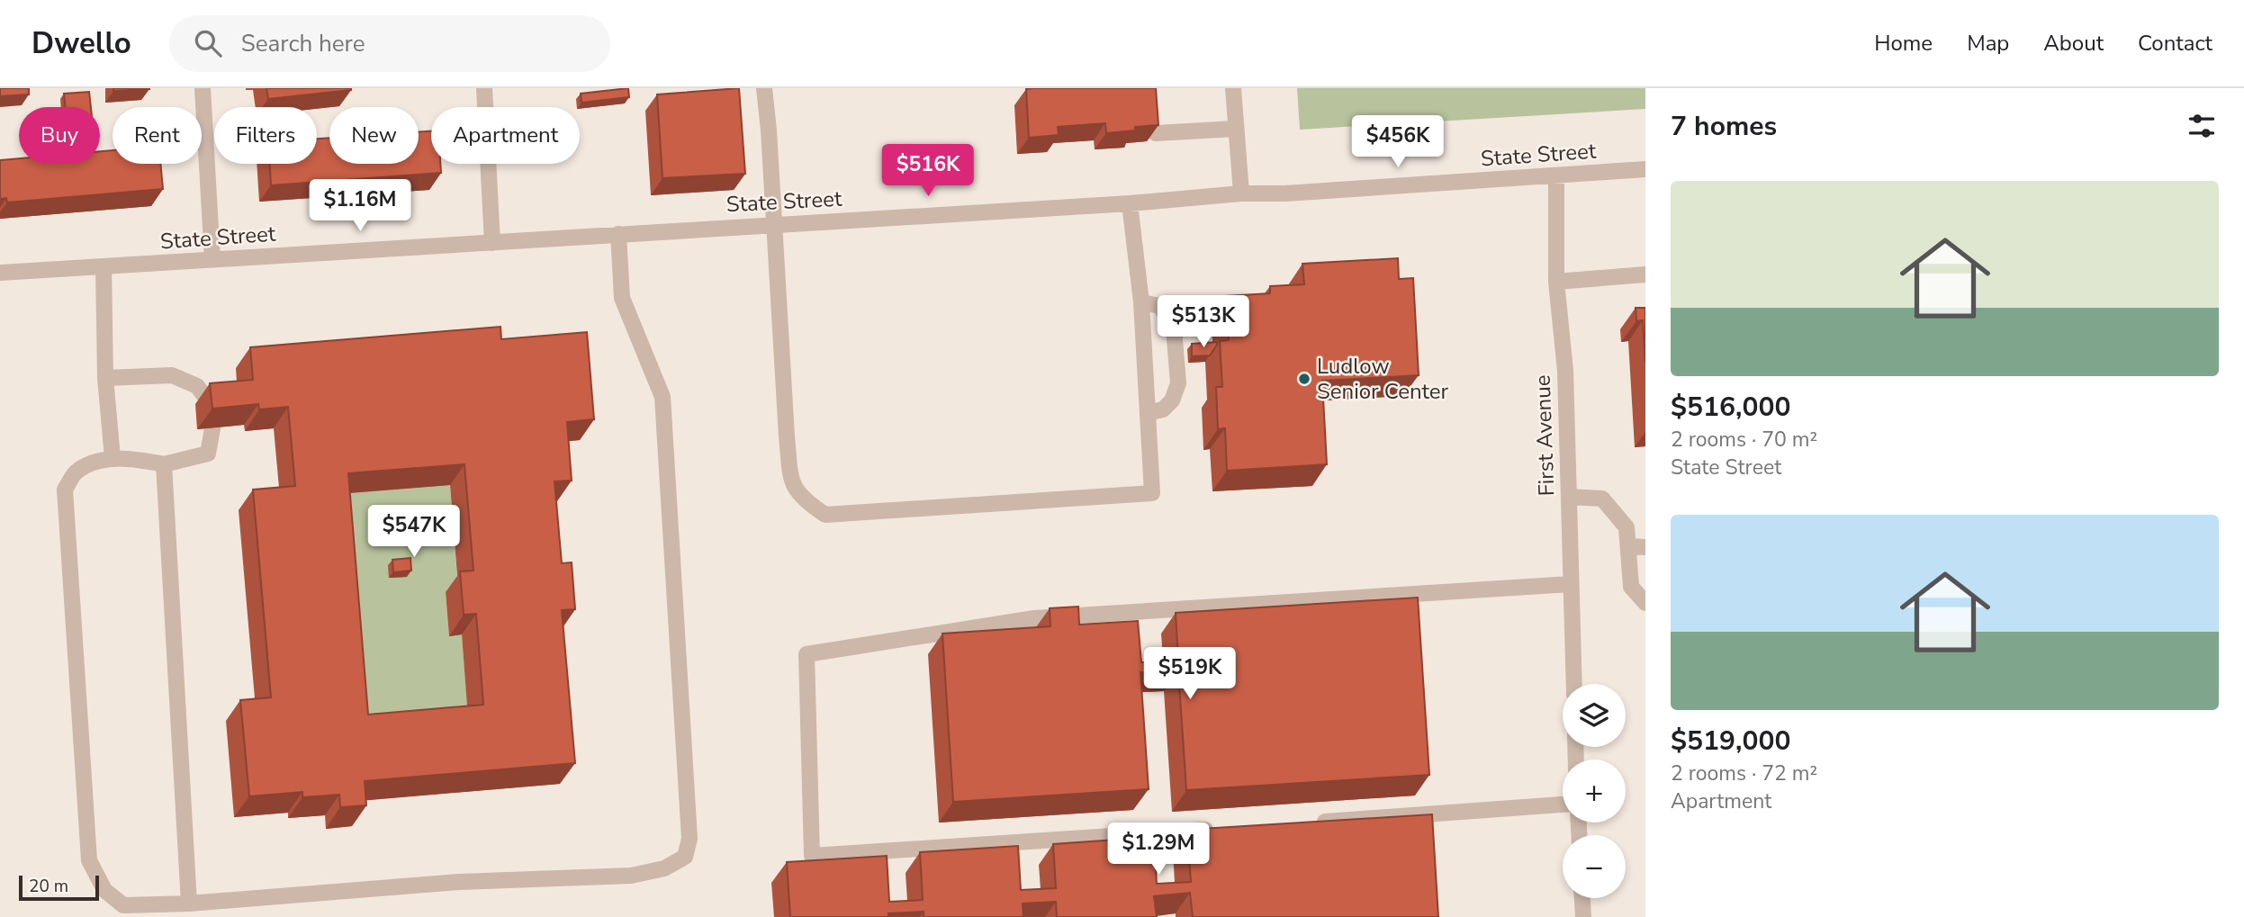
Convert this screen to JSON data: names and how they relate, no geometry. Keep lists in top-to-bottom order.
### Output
{
  "streets": {
    "street": ["State Street", "First Avenue"]
  },
  "crossings": [
    ["State Street", "First Avenue"]
  ],
  "places": ["Ludlow Senior Center"],
  "scale_bar": "20 m",
  "page": {
    "header": "Dwello",
    "search": "Search here",
    "nav": [
      "Home",
      "Map",
      "About",
      "Contact"
    ],
    "heading": "7 homes",
    "chip": [
      "Buy",
      "Rent",
      "Filters",
      "New",
      "Apartment"
    ],
    "price": [
      "$456K",
      "$516K",
      "$1.16M",
      "$513K",
      "$547K",
      "$519K",
      "$1.29M"
    ],
    "list": [
      {
        "name": "$516,000",
        "note": "2 rooms · 70 m² · State Street"
      },
      {
        "name": "$519,000",
        "note": "2 rooms · 72 m² · Apartment"
      }
    ],
    "map_buttons": ["+", "−"],
    "scale": "20 m"
  }
}
